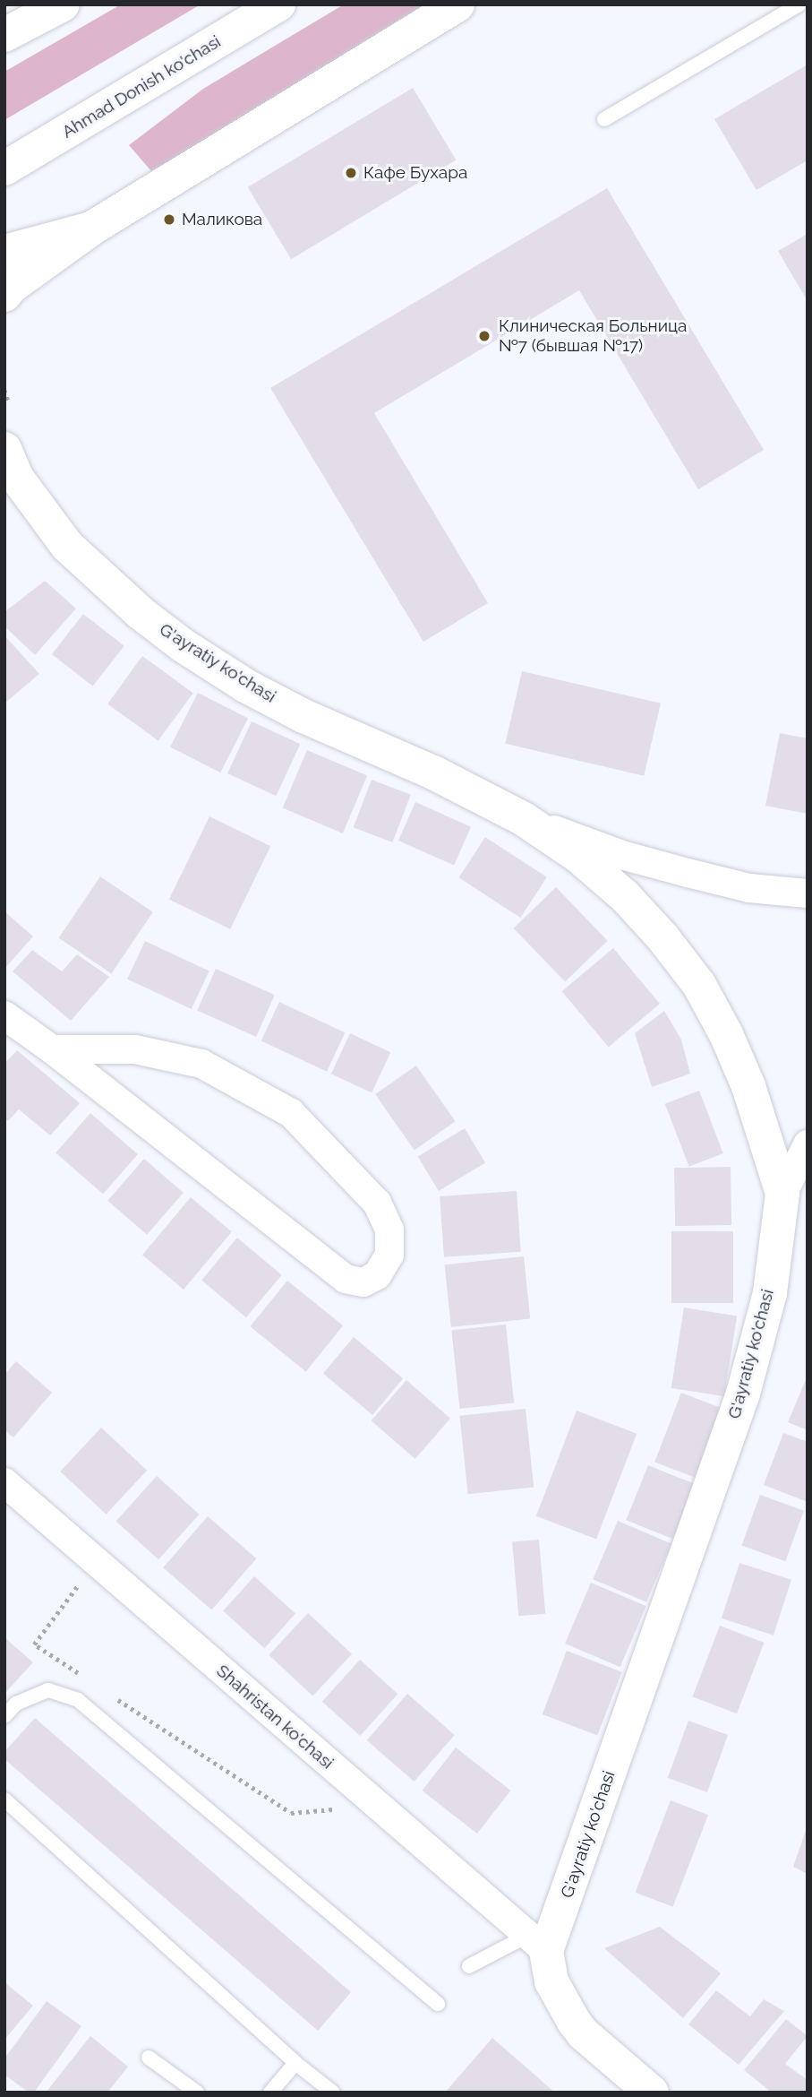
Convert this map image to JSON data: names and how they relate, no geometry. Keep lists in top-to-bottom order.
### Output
{
  "streets": {
    "main road": ["Ahmad Donish ko'chasi", "G'ayratiy ko'chasi"],
    "street": ["Shahristan ko'chasi"]
  },
  "crossings": [
    ["G'ayratiy ko'chasi", "Shahristan ko'chasi"]
  ],
  "places": ["Кафе Бухара", "Маликова", "Клиническая Больница №7 (бывшая №17)"]
}
